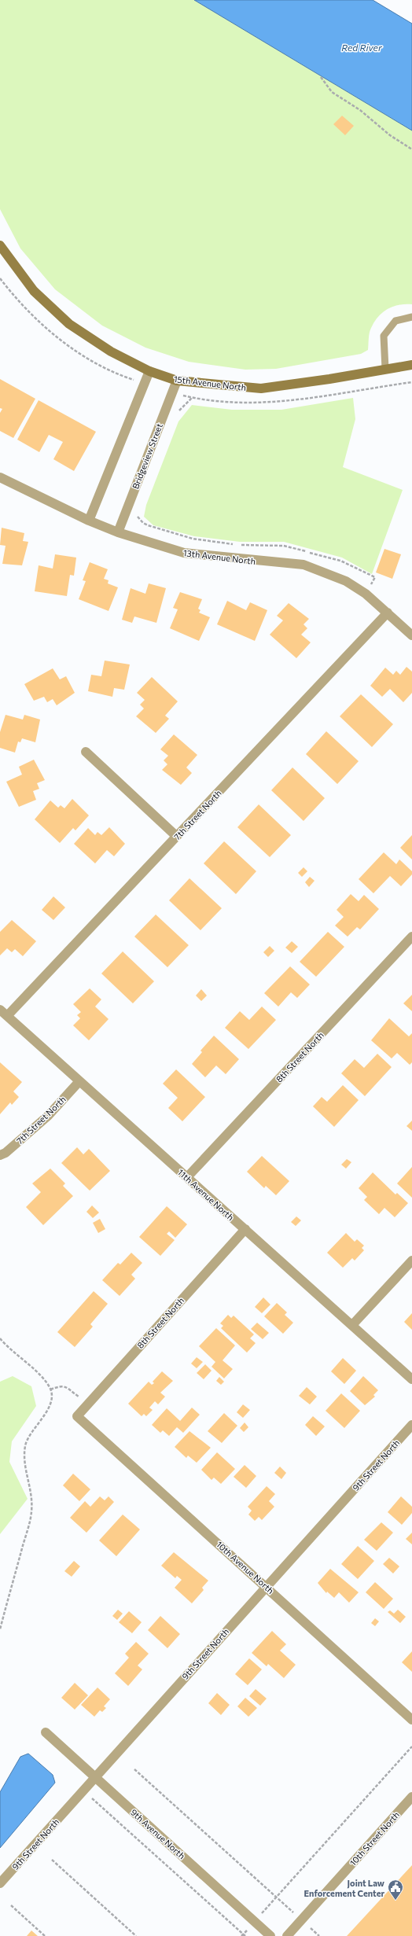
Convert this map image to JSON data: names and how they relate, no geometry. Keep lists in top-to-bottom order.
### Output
{
  "streets": {
    "main road": ["15th Avenue North"],
    "street": [
      "Bridgeview Street",
      "13th Avenue North",
      "7th Street North",
      "8th Street North",
      "11th Avenue North",
      "9th Street North",
      "10th Avenue North",
      "9th Avenue North",
      "10th Street North"
    ]
  },
  "crossings": [
    ["15th Avenue North", "Bridgeview Street"],
    ["Bridgeview Street", "13th Avenue North"],
    ["13th Avenue North", "7th Street North"],
    ["7th Street North", "11th Avenue North"],
    ["8th Street North", "11th Avenue North"],
    ["8th Street North", "10th Avenue North"],
    ["9th Street North", "10th Avenue North"],
    ["9th Street North", "9th Avenue North"]
  ],
  "water": ["Red River"],
  "places": {
    "public building": ["Joint Law Enforcement Center"]
  }
}
